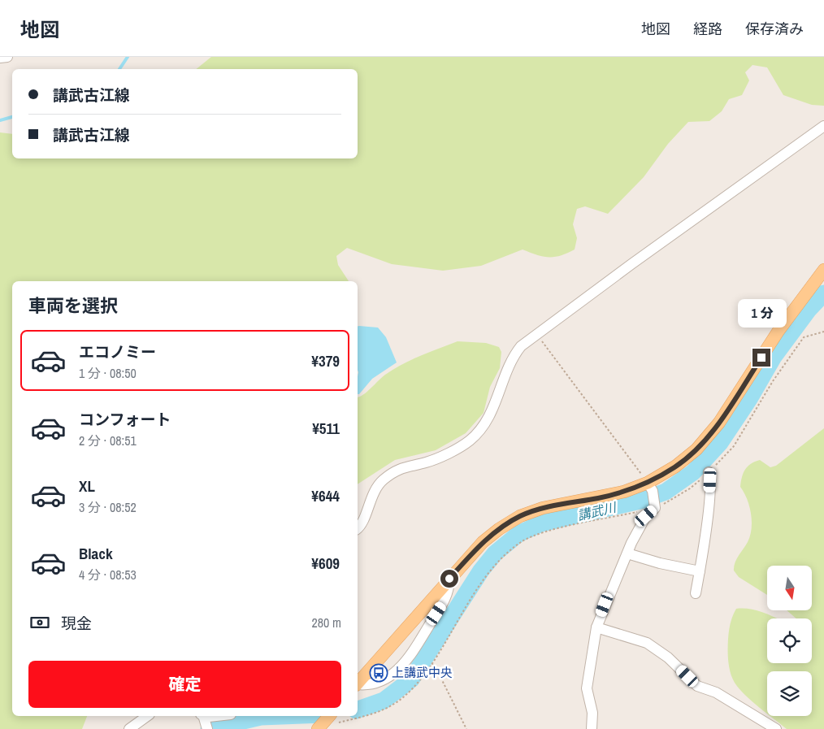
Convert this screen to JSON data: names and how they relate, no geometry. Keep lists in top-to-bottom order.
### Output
{
  "water": ["講武川"],
  "places": {
    "bus stop": ["上講武中央"]
  },
  "north": "bottom",
  "page": {
    "header": "地図",
    "nav": ["地図", "経路", "保存済み"],
    "banner": ["講武古江線", "講武古江線"],
    "heading": "車両を選択",
    "bubble": "1 分",
    "list": [
      {
        "name": "エコノミー",
        "note": "1 分 · 08:50",
        "value": "¥379"
      },
      {
        "name": "コンフォート",
        "note": "2 分 · 08:51",
        "value": "¥511"
      },
      {
        "name": "XL",
        "note": "3 分 · 08:52",
        "value": "¥644"
      },
      {
        "name": "Black",
        "note": "4 分 · 08:53",
        "value": "¥609"
      }
    ],
    "pay": ["現金", "280 m"],
    "buttons": "確定"
  }
}
